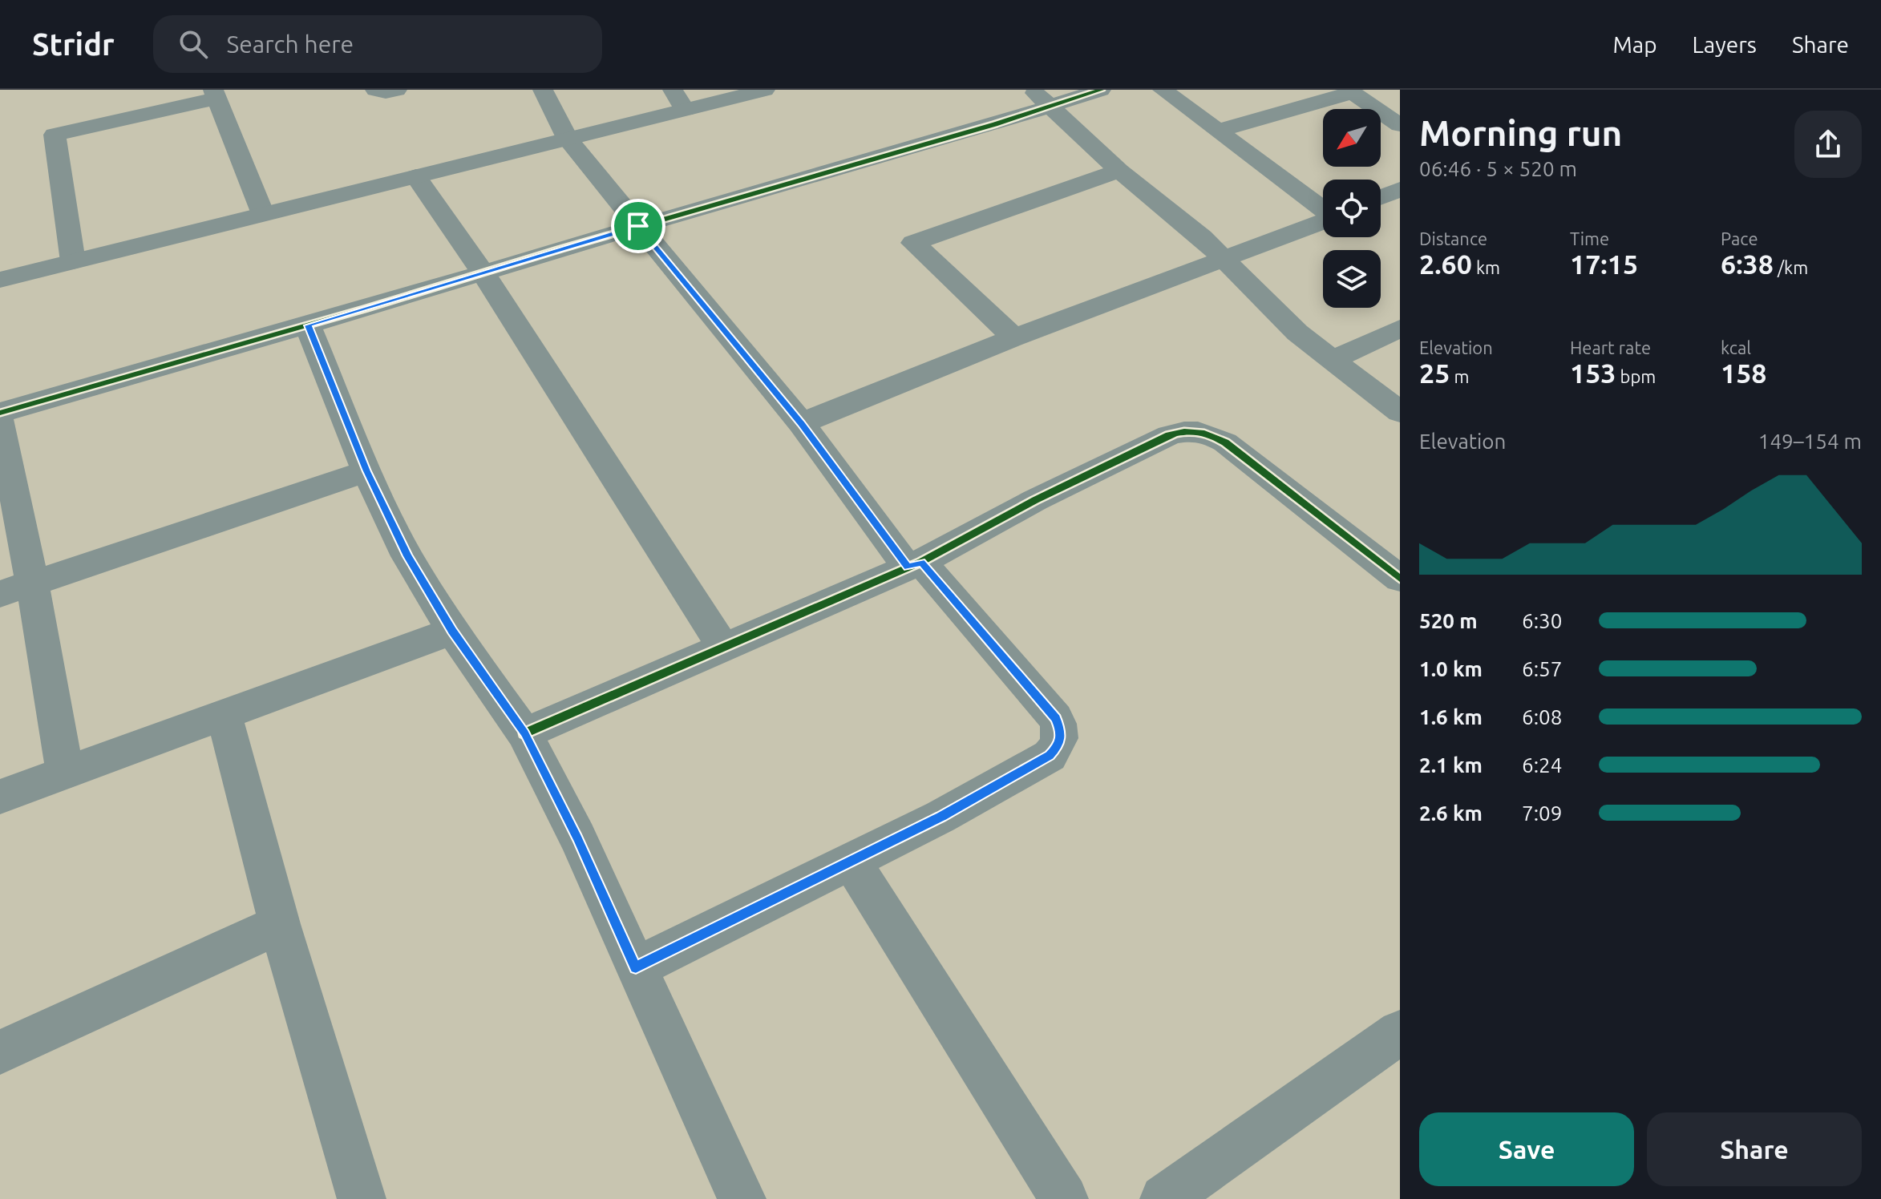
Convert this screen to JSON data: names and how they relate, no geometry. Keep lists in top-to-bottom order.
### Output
{
  "north": "bottom left",
  "page": {
    "header": "Stridr",
    "search": "Search here",
    "nav": ["Map", "Layers", "Share"],
    "heading": ["Morning run", "06:46 · 5 × 520 m"],
    "stats": [
      ["Distance", "2.60 km"],
      ["Time", "17:15"],
      ["Pace", "6:38 /km"],
      ["Elevation", "25 m"],
      ["Heart rate", "153 bpm"],
      ["kcal", "158"]
    ],
    "chart": ["Elevation", "149–154 m"],
    "list": [
      {
        "name": "520 m",
        "note": "6:30"
      },
      {
        "name": "1.0 km",
        "note": "6:57"
      },
      {
        "name": "1.6 km",
        "note": "6:08"
      },
      {
        "name": "2.1 km",
        "note": "6:24"
      },
      {
        "name": "2.6 km",
        "note": "7:09"
      }
    ],
    "buttons": ["Save", "Share"]
  }
}
